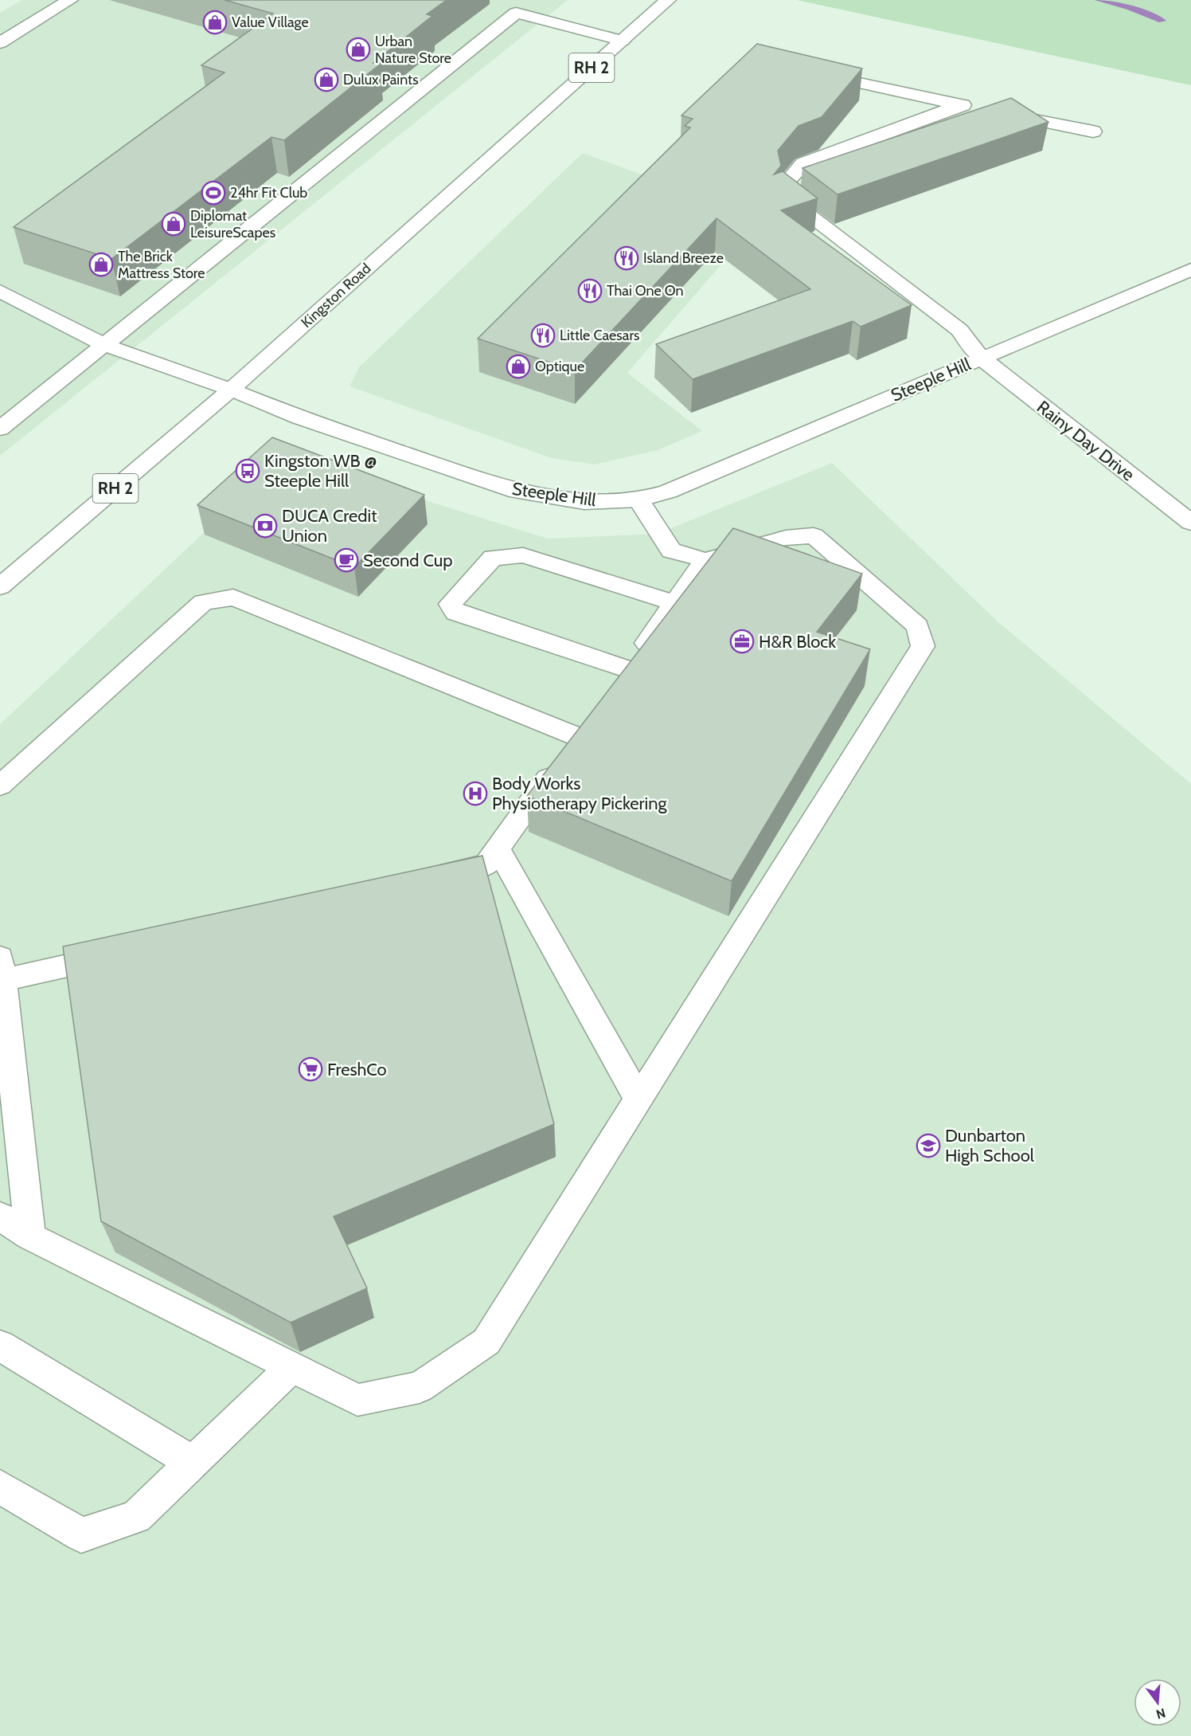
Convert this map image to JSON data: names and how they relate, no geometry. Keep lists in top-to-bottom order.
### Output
{
  "streets": {
    "street": [
      "RH 2",
      "Kingston Road",
      "Steeple Hill",
      "Rainy Day Drive"
    ]
  },
  "crossings": [
    ["Kingston Road", "Steeple Hill"],
    ["Steeple Hill", "Rainy Day Drive"]
  ],
  "places": {
    "shop": [
      "Value Village",
      "Urban Nature Store",
      "Dulux Paints",
      "Diplomat LeisureScapes",
      "The Brick Mattress Store",
      "Optique"
    ],
    "sports": ["24hr Fit Club"],
    "restaurant": ["Island Breeze", "Thai One On", "Little Caesars"],
    "bus stop": ["Kingston WB @ Steeple Hill"],
    "bank": ["DUCA Credit Union"],
    "cafe": ["Second Cup"],
    "office": ["H&R Block"],
    "hospital": ["Body Works Physiotherapy Pickering"],
    "supermarket": ["FreshCo"],
    "school or university": ["Dunbarton High School"]
  },
  "north": "bottom"
}
